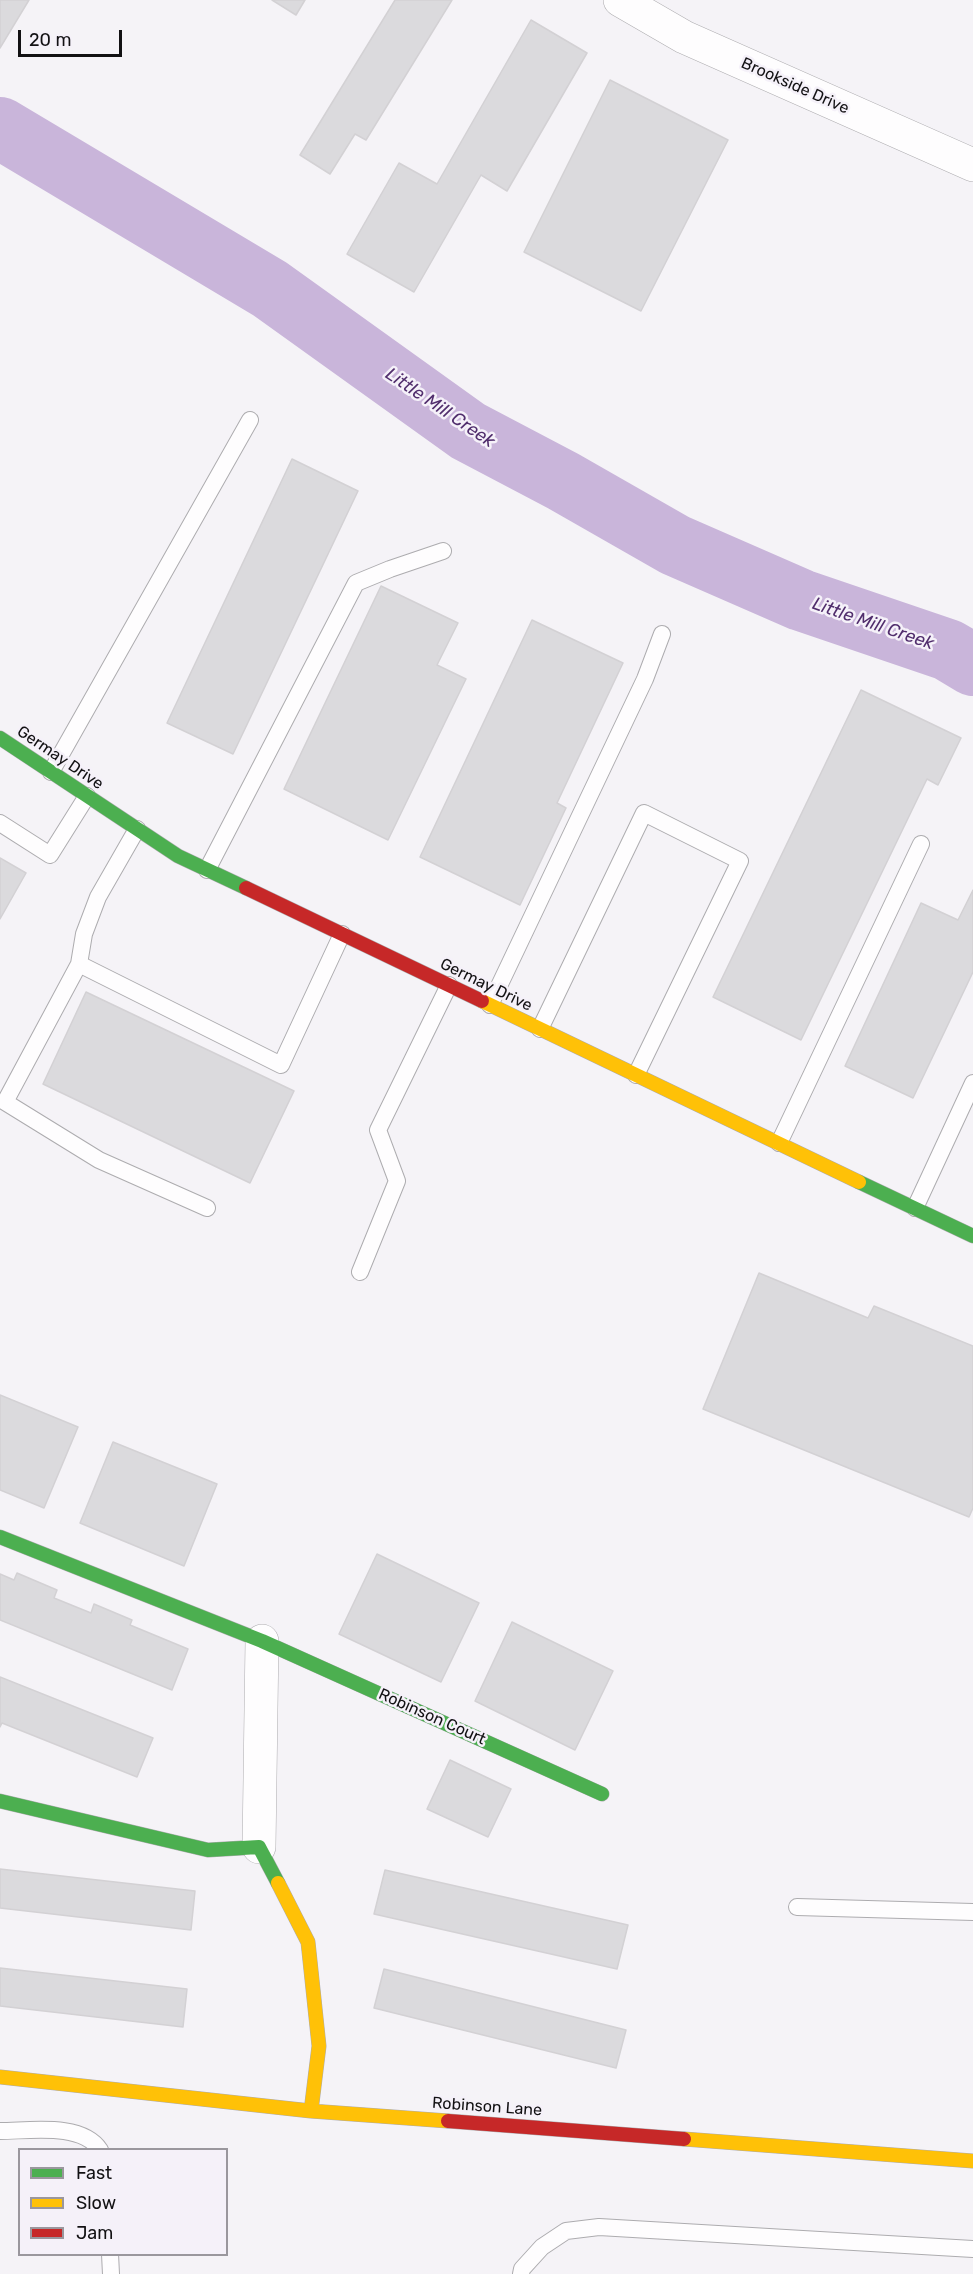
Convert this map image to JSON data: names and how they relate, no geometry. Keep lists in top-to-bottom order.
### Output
{
  "streets": {
    "street": [
      "Brookside Drive",
      "Germay Drive",
      "Robinson Court",
      "Robinson Lane"
    ]
  },
  "water": ["Little Mill Creek"],
  "legend": ["Fast", "Slow", "Jam"],
  "scale_bar": "20 m"
}
